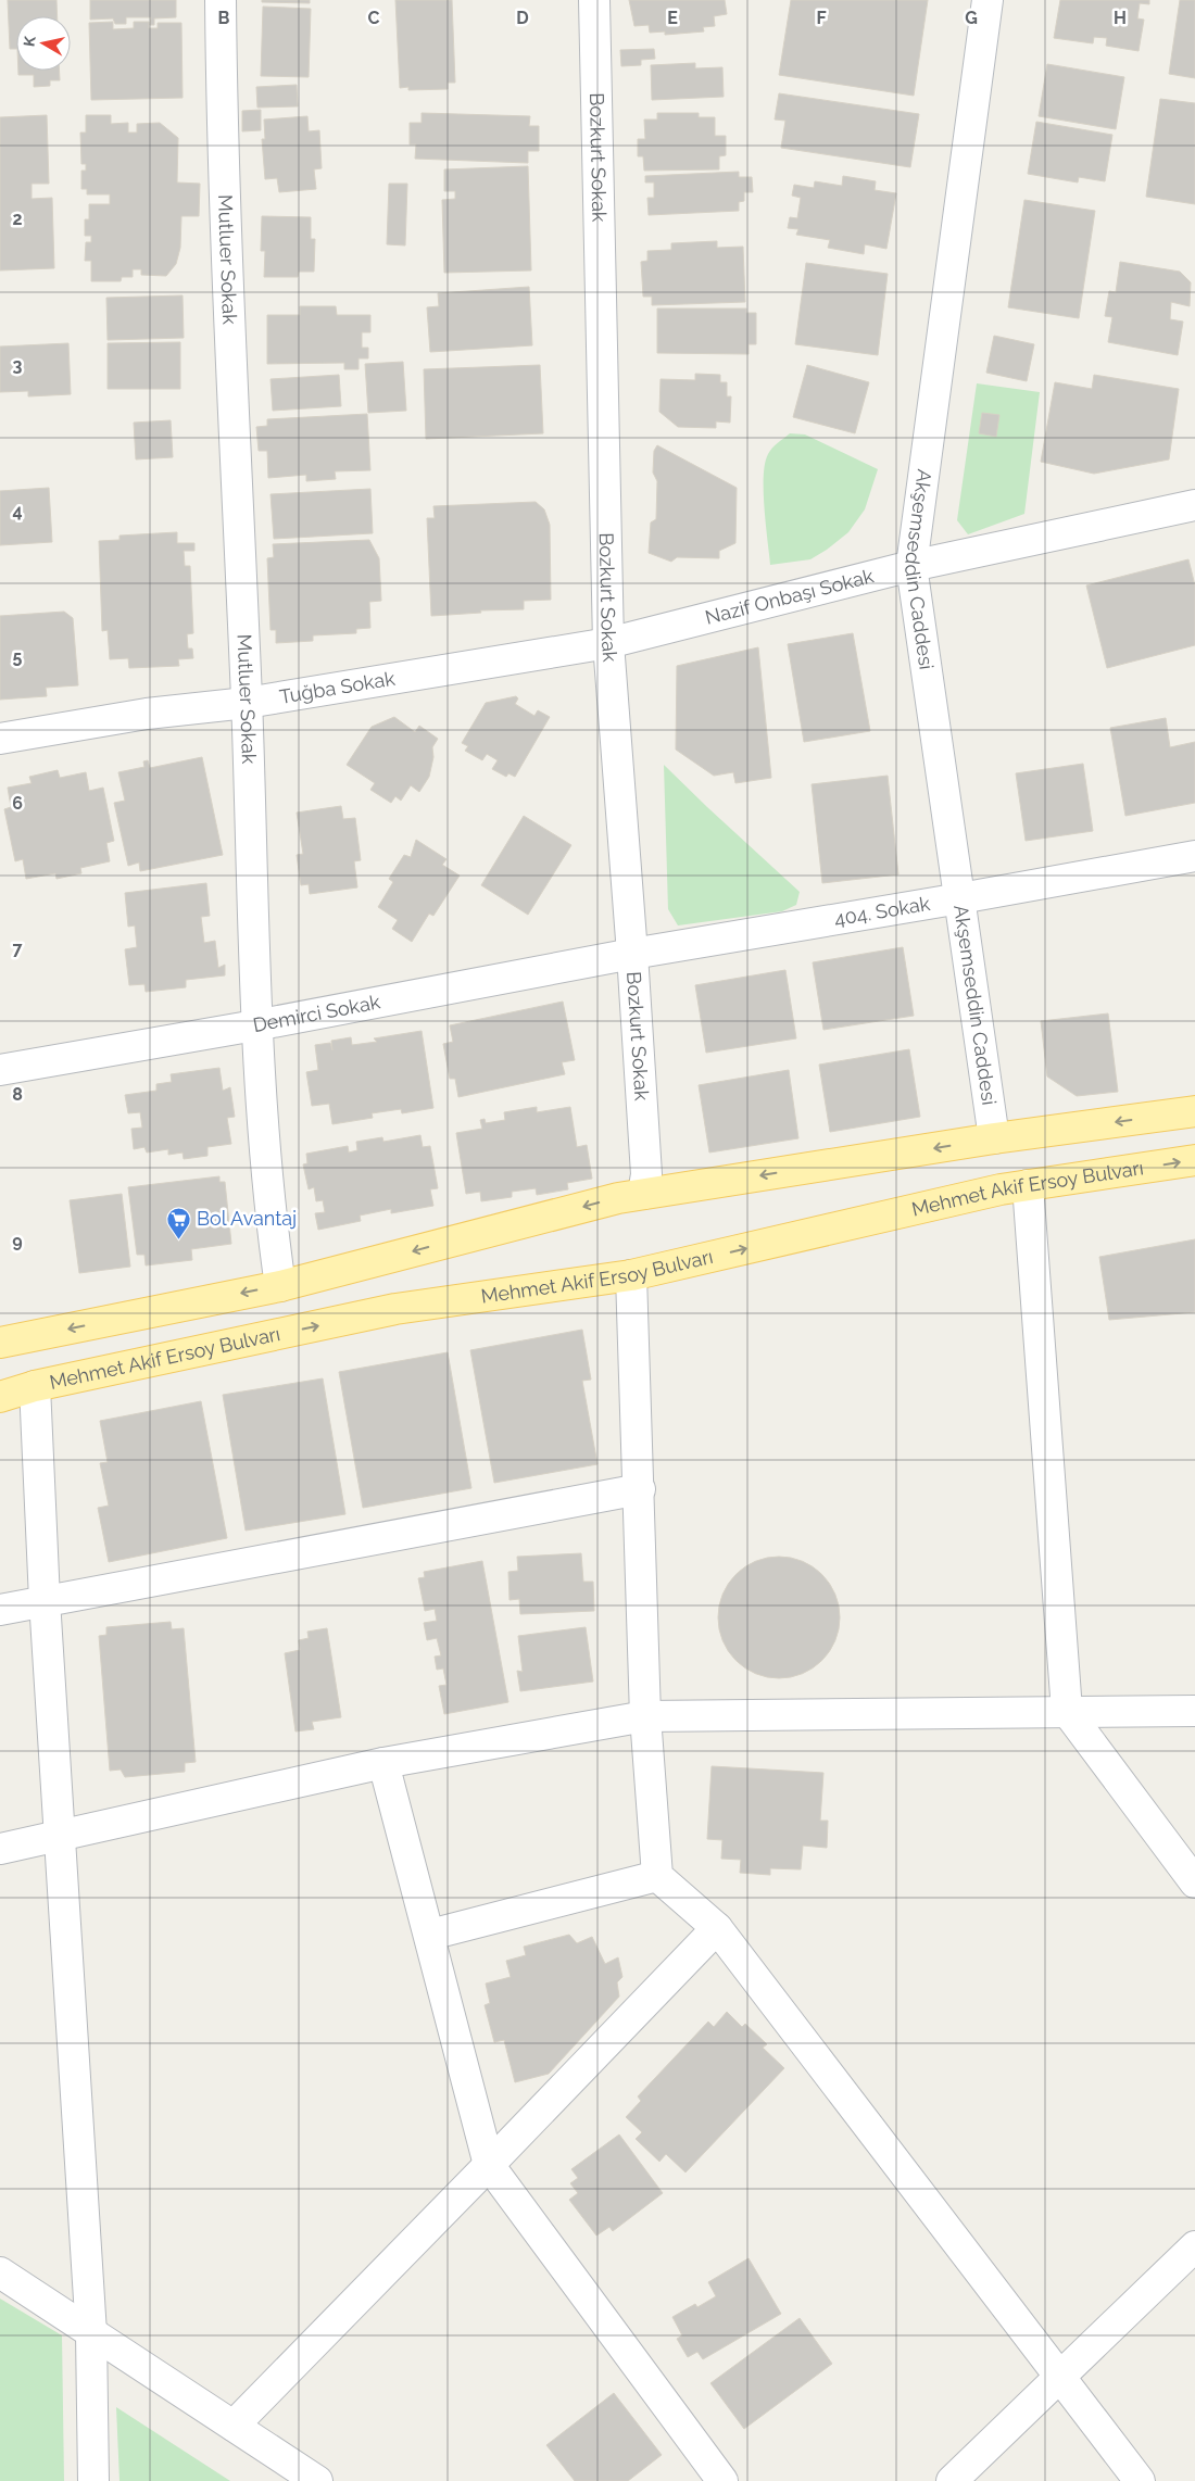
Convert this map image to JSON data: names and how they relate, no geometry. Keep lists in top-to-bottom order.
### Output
{
  "streets": {
    "main road": ["Mehmet Akif Ersoy Bulvarı"],
    "street": [
      "Bozkurt Sokak",
      "Mutluer Sokak",
      "Akşemseddin Caddesi",
      "Nazif Onbaşı Sokak",
      "Tuğba Sokak",
      "404. Sokak",
      "Demirci Sokak"
    ]
  },
  "crossings": [
    ["Bozkurt Sokak", "Nazif Onbaşı Sokak"],
    ["Bozkurt Sokak", "Tuğba Sokak"],
    ["Bozkurt Sokak", "404. Sokak"],
    ["Bozkurt Sokak", "Demirci Sokak"],
    ["Mutluer Sokak", "Tuğba Sokak"],
    ["Mutluer Sokak", "Demirci Sokak"],
    ["Akşemseddin Caddesi", "Nazif Onbaşı Sokak"],
    ["Akşemseddin Caddesi", "404. Sokak"],
    ["Nazif Onbaşı Sokak", "Tuğba Sokak"],
    ["404. Sokak", "Demirci Sokak"]
  ],
  "places": {
    "supermarket": ["Bol Avantaj"]
  },
  "north": "left",
  "grid": {
    "columns": [
      "B",
      "C",
      "D",
      "E",
      "F",
      "G",
      "H"
    ],
    "rows": [
      "2",
      "3",
      "4",
      "5",
      "6",
      "7",
      "8",
      "9"
    ]
  }
}
